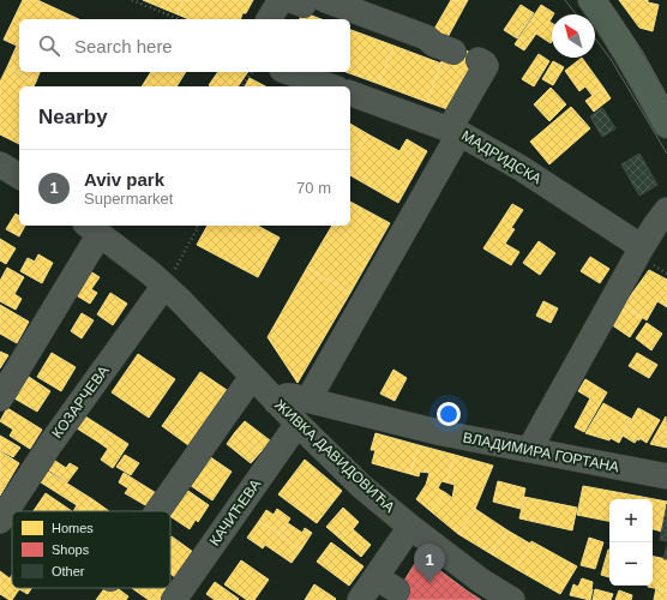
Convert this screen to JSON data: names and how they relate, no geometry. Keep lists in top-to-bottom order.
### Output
{
  "streets": {
    "street": [
      "МАДРИДСКА",
      "КОЗАРЧЕВА",
      "ВЛАДИМИРА ГОРТАНА",
      "ЖИВКА ДАВИДОВИЋА",
      "КАЧИЋЕВА"
    ]
  },
  "crossings": [
    ["КОЗАРЧЕВА", "ЖИВКА ДАВИДОВИЋА"],
    ["ВЛАДИМИРА ГОРТАНА", "ЖИВКА ДАВИДОВИЋА"],
    ["ЖИВКА ДАВИДОВИЋА", "КАЧИЋЕВА"]
  ],
  "legend": ["Homes", "Shops", "Other"],
  "north": "top left",
  "page": {
    "search": "Search here",
    "heading": "Nearby",
    "list": [
      {
        "mark": "1",
        "name": "Aviv park",
        "note": "Supermarket",
        "value": "70 m"
      }
    ],
    "map_buttons": ["+", "−"],
    "pins": "1"
  }
}
